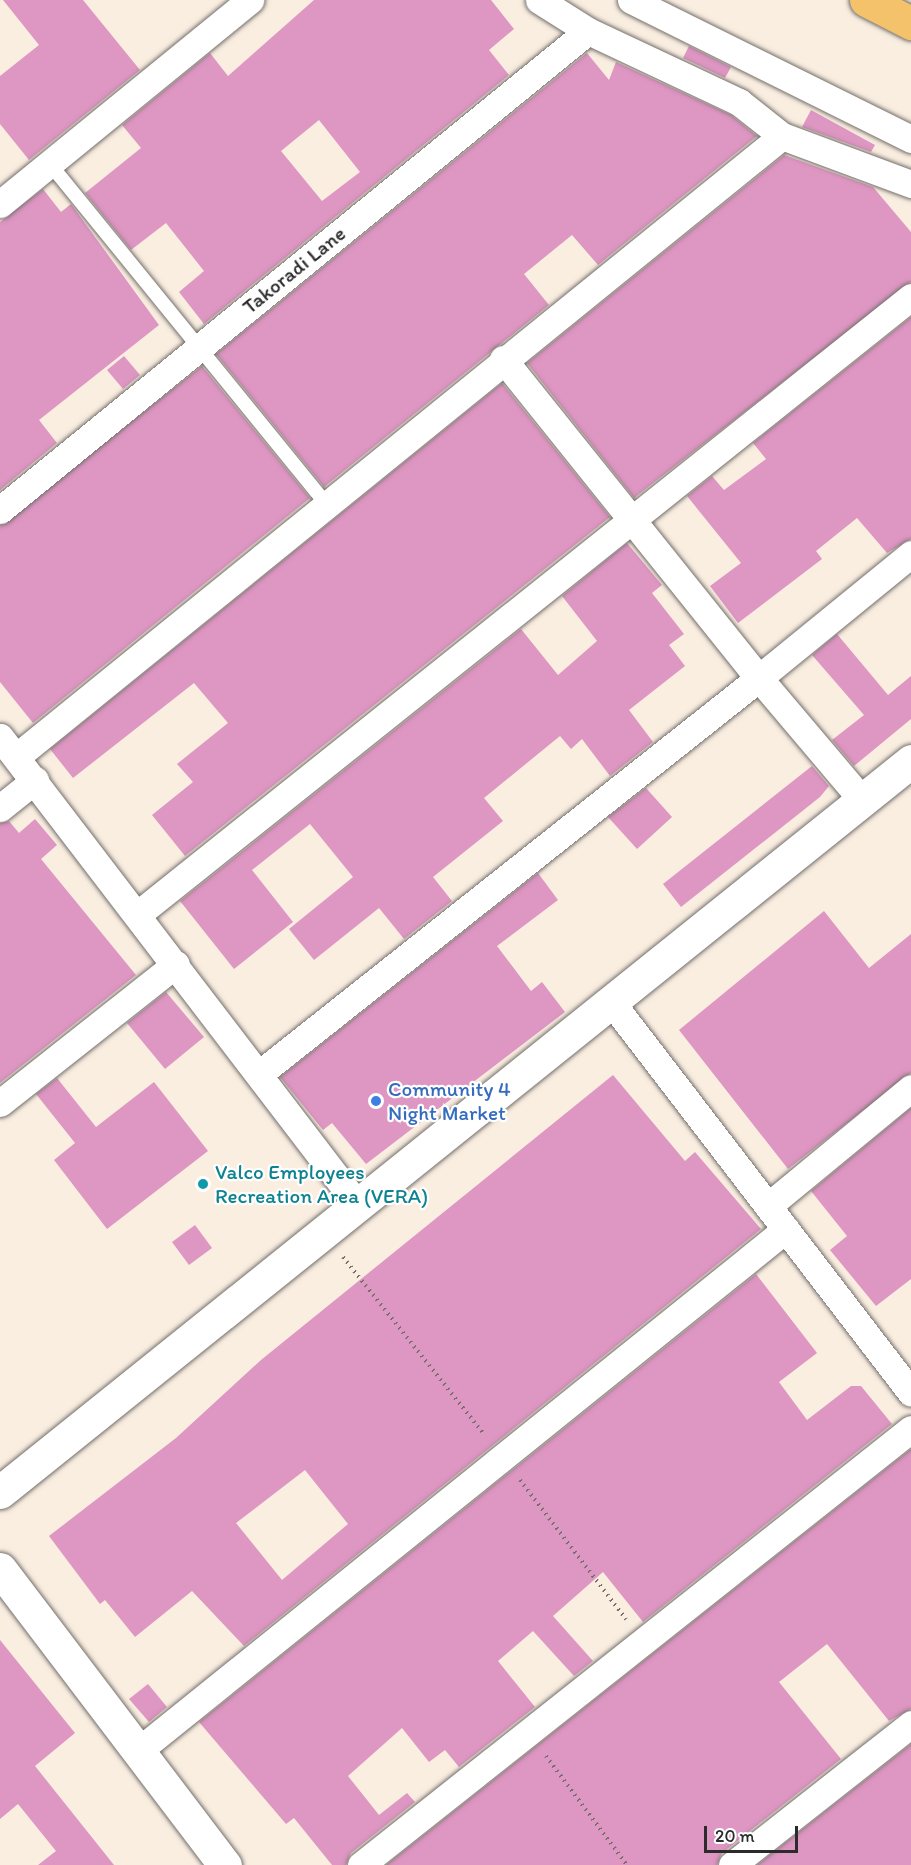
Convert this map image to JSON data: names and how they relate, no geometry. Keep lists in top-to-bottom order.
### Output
{
  "streets": {
    "street": ["Takoradi Lane"]
  },
  "places": ["Community 4 Night Market", "Valco Employees Recreation Area (VERA)"],
  "scale_bar": "20 m"
}
